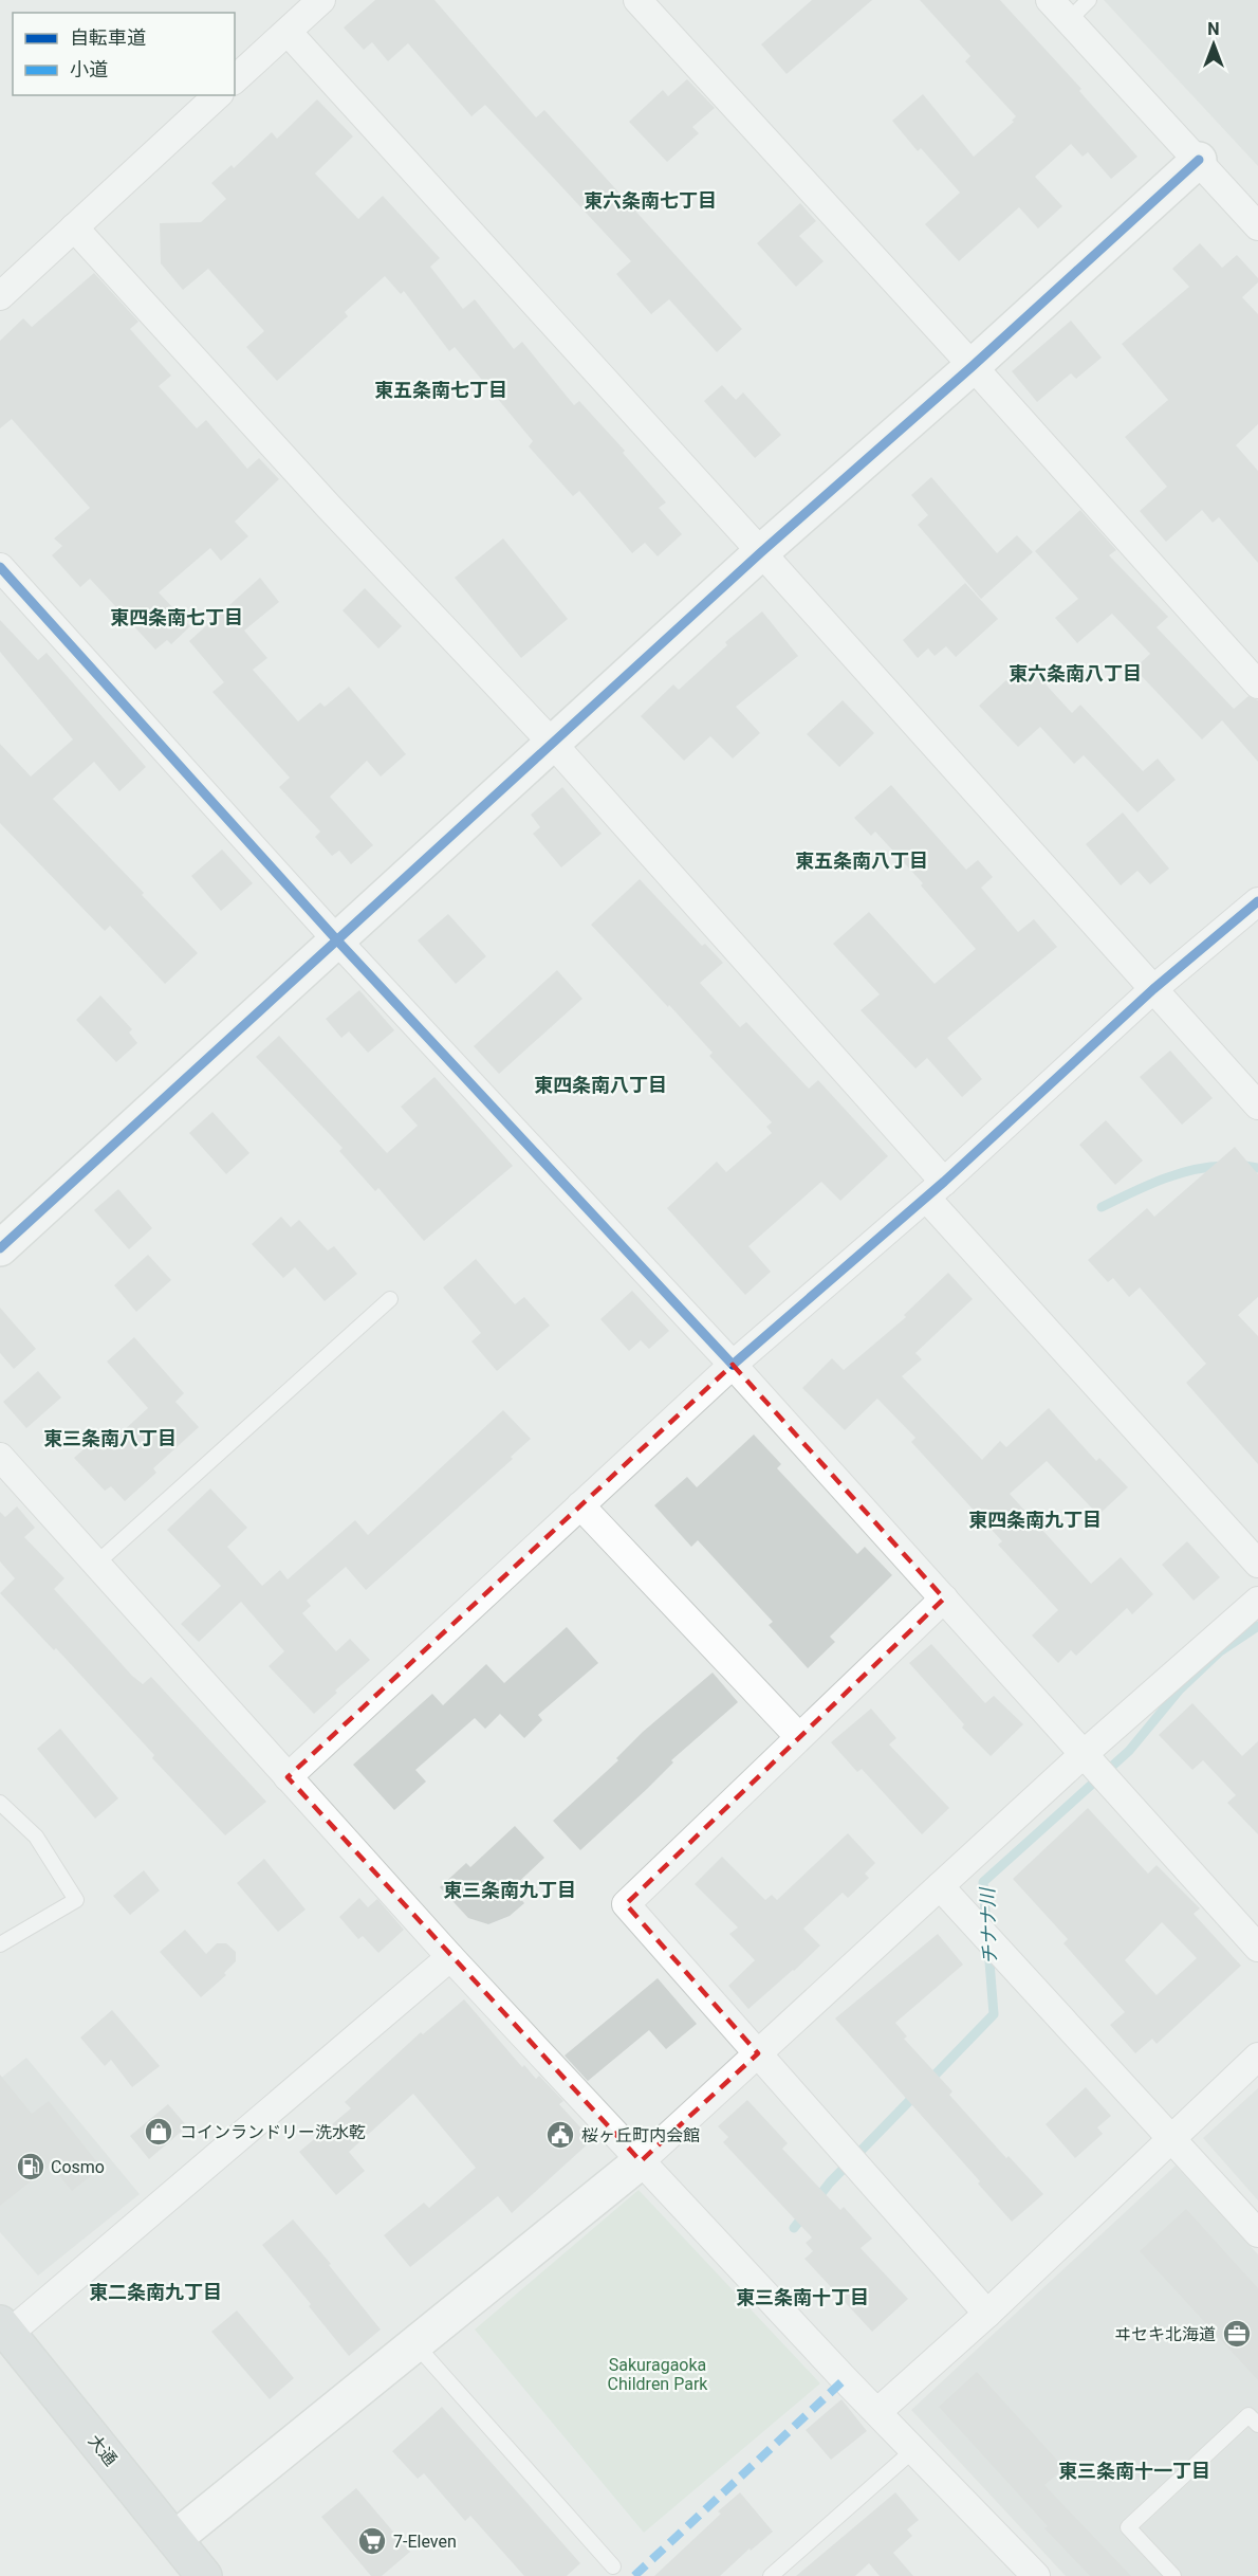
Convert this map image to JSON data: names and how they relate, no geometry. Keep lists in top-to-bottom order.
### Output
{
  "streets": {
    "main road": ["大通"]
  },
  "districts": [
    "東六条南七丁目",
    "東五条南七丁目",
    "東四条南七丁目",
    "東六条南八丁目",
    "東五条南八丁目",
    "東四条南八丁目",
    "東三条南八丁目",
    "東四条南九丁目",
    "東三条南九丁目",
    "東二条南九丁目",
    "東三条南十丁目",
    "東三条南十一丁目"
  ],
  "water": ["チナナ川"],
  "parks": ["Sakuragaoka Children Park"],
  "places": {
    "shop": ["コインランドリー洗水乾"],
    "public building": ["桜ヶ丘町内会館"],
    "fuel station": ["Cosmo"],
    "office": ["ヰセキ北海道"],
    "supermarket": ["7-Eleven"]
  },
  "legend": ["自転車道", "小道"],
  "north": "top"
}
